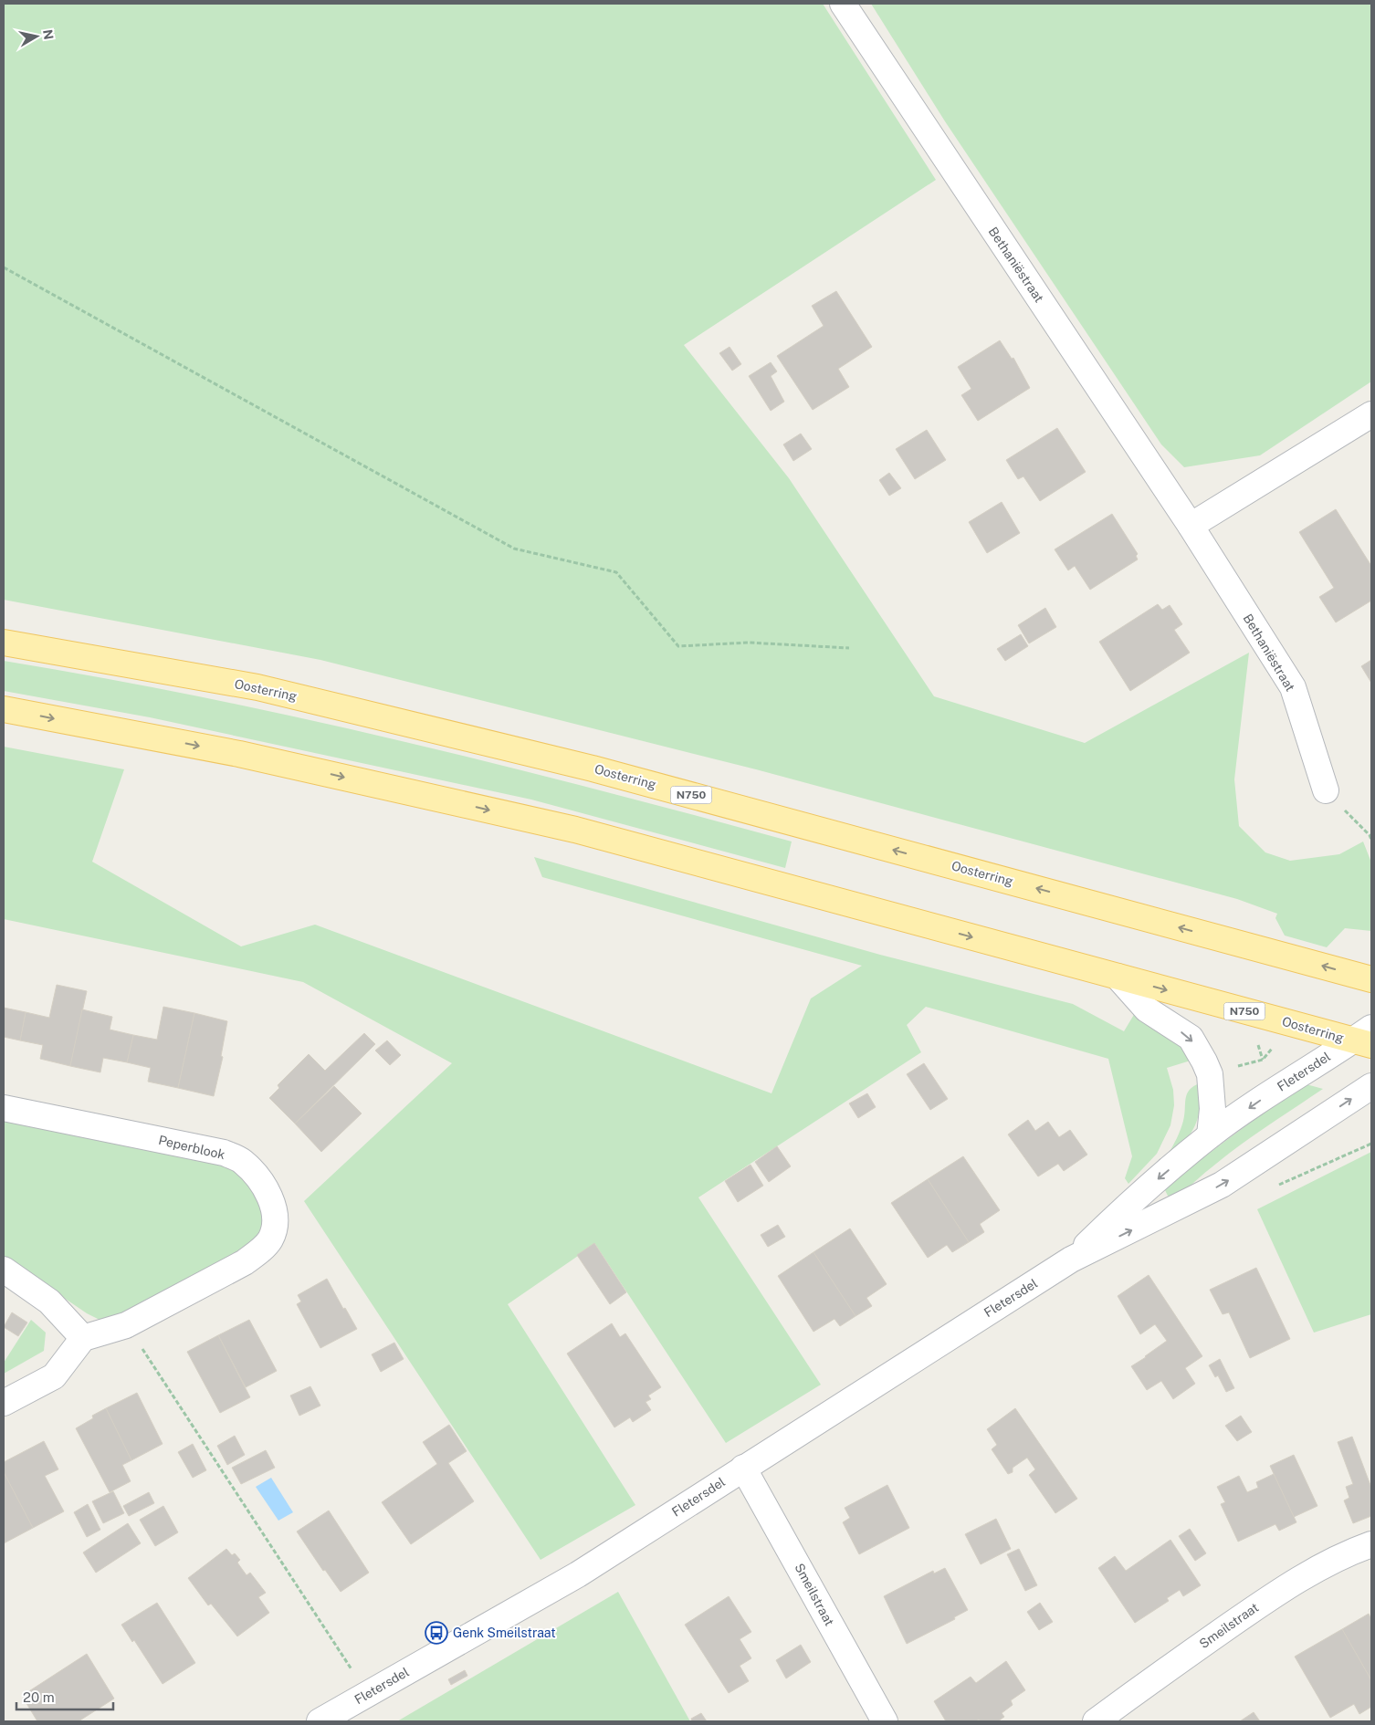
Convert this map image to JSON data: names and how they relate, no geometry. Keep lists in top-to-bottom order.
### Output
{
  "streets": {
    "main road": ["Oosterring", "N750"],
    "street": [
      "Bethaniëstraat",
      "Fletersdel",
      "Peperblook",
      "Smeilstraat"
    ]
  },
  "crossings": [
    ["Oosterring", "Fletersdel"],
    ["Fletersdel", "Smeilstraat"]
  ],
  "places": {
    "bus stop": ["Genk Smeilstraat"]
  },
  "scale_bar": "20 m",
  "north": "right"
}
